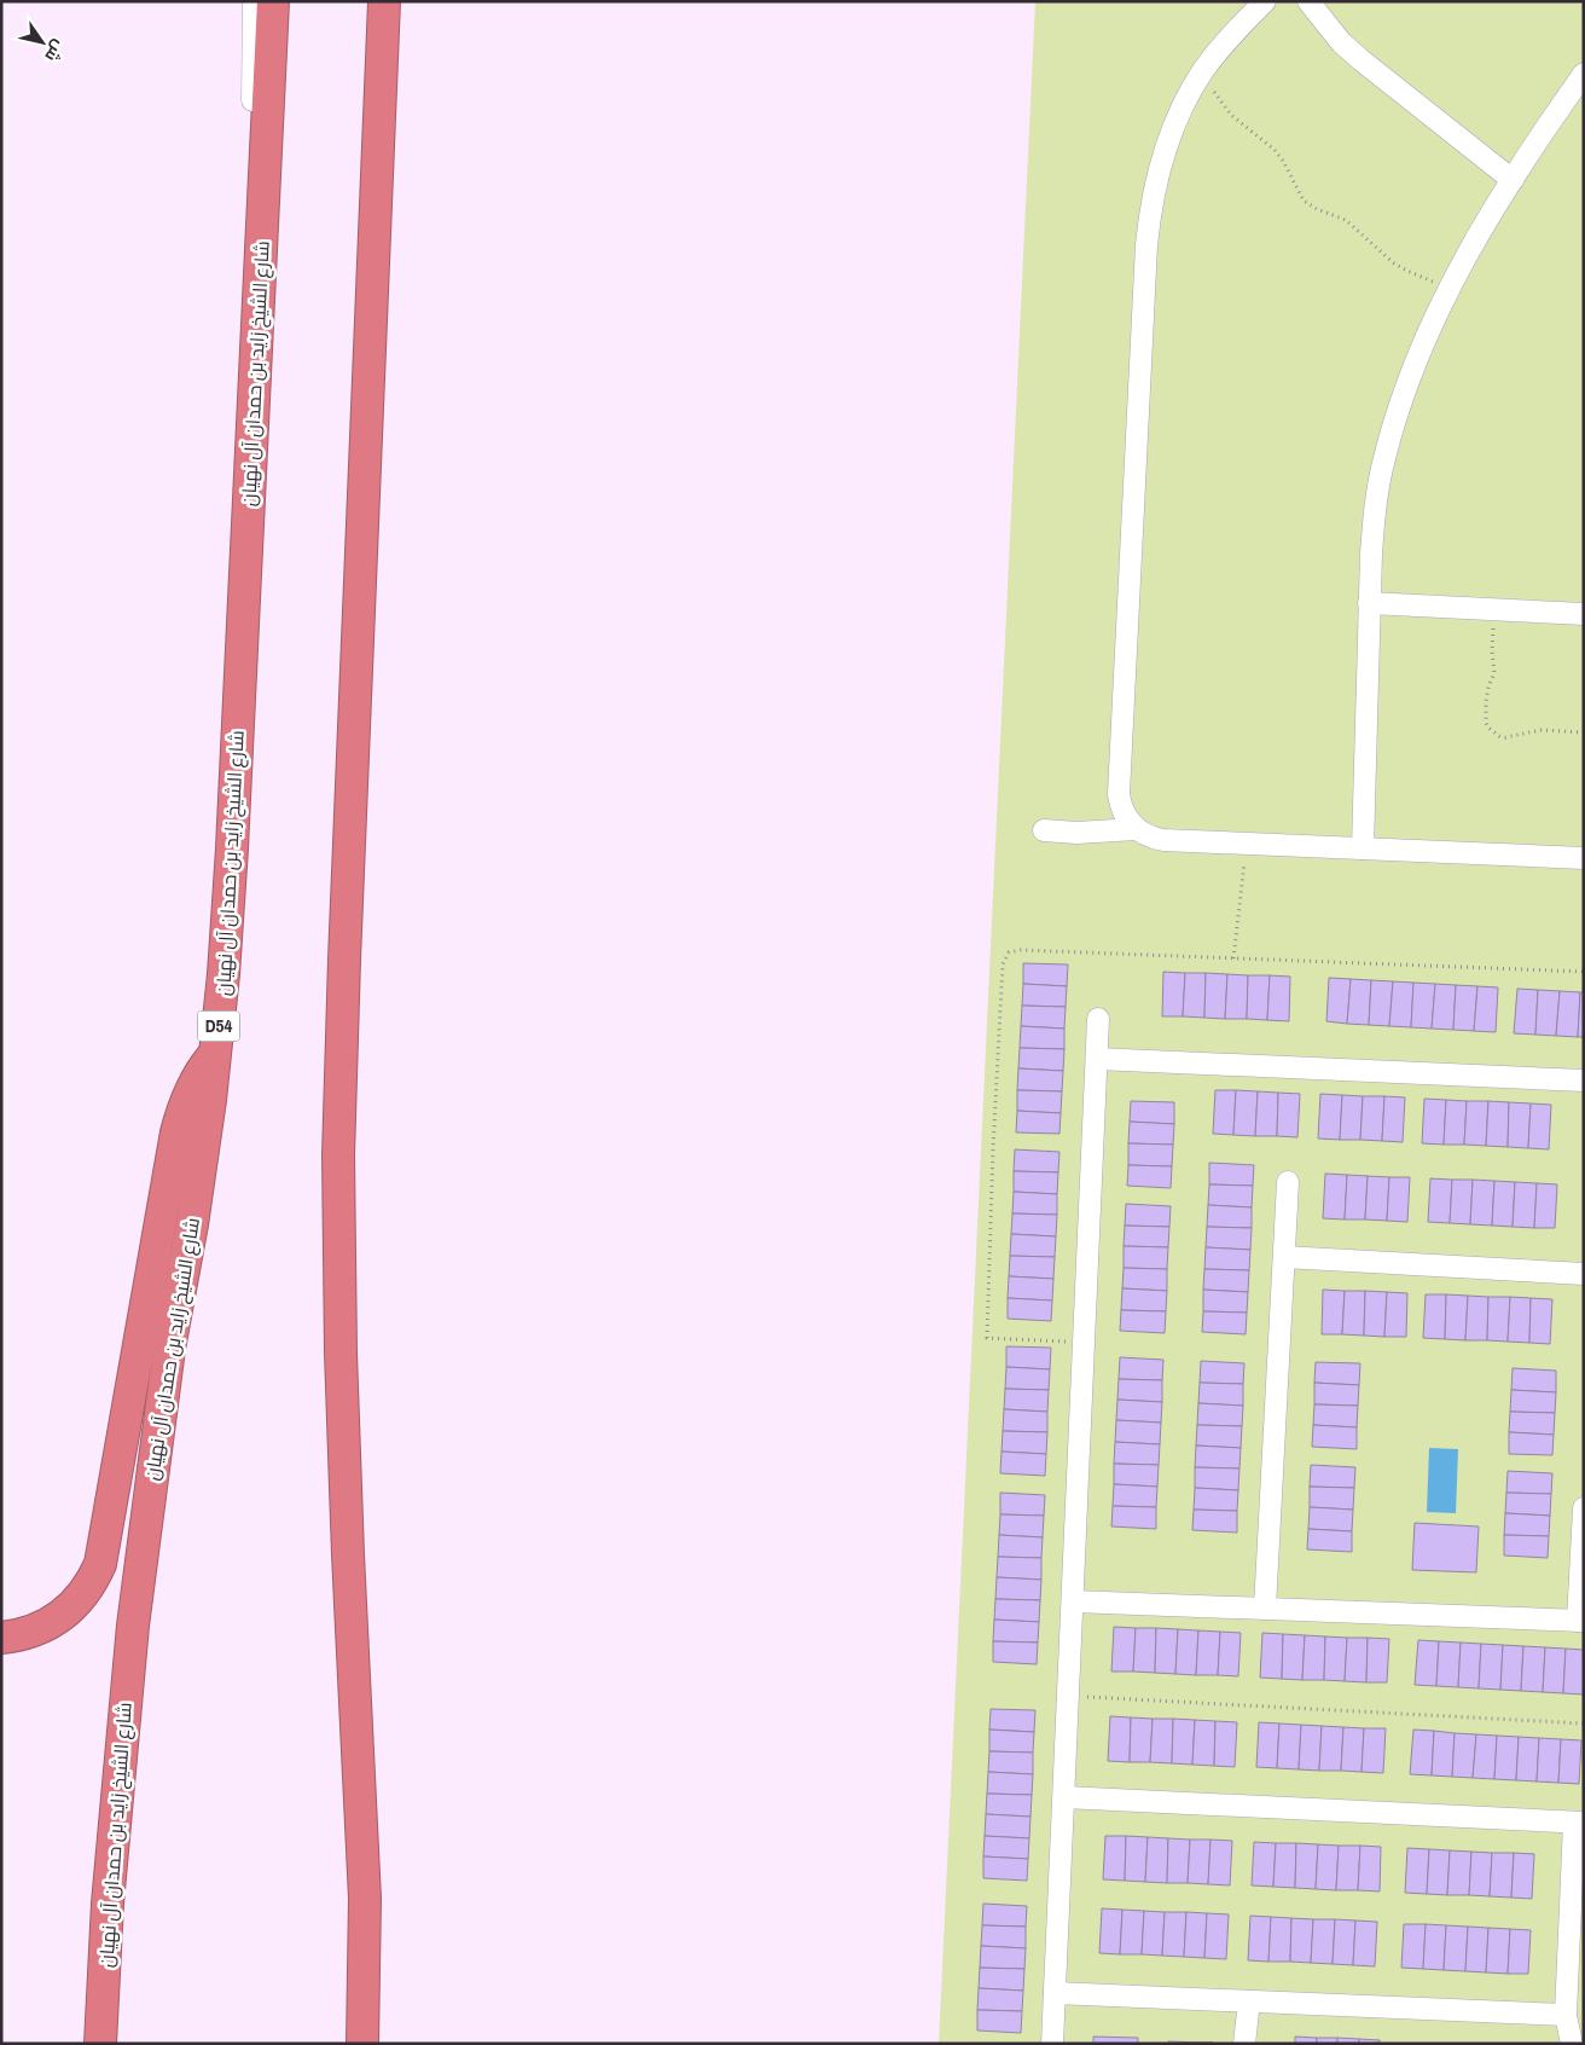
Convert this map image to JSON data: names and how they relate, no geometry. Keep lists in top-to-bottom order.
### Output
{
  "streets": {
    "highway": ["شارع الشيخ زايد بن حمدان آل نهيان", "D54"]
  },
  "north": "bottom right"
}
